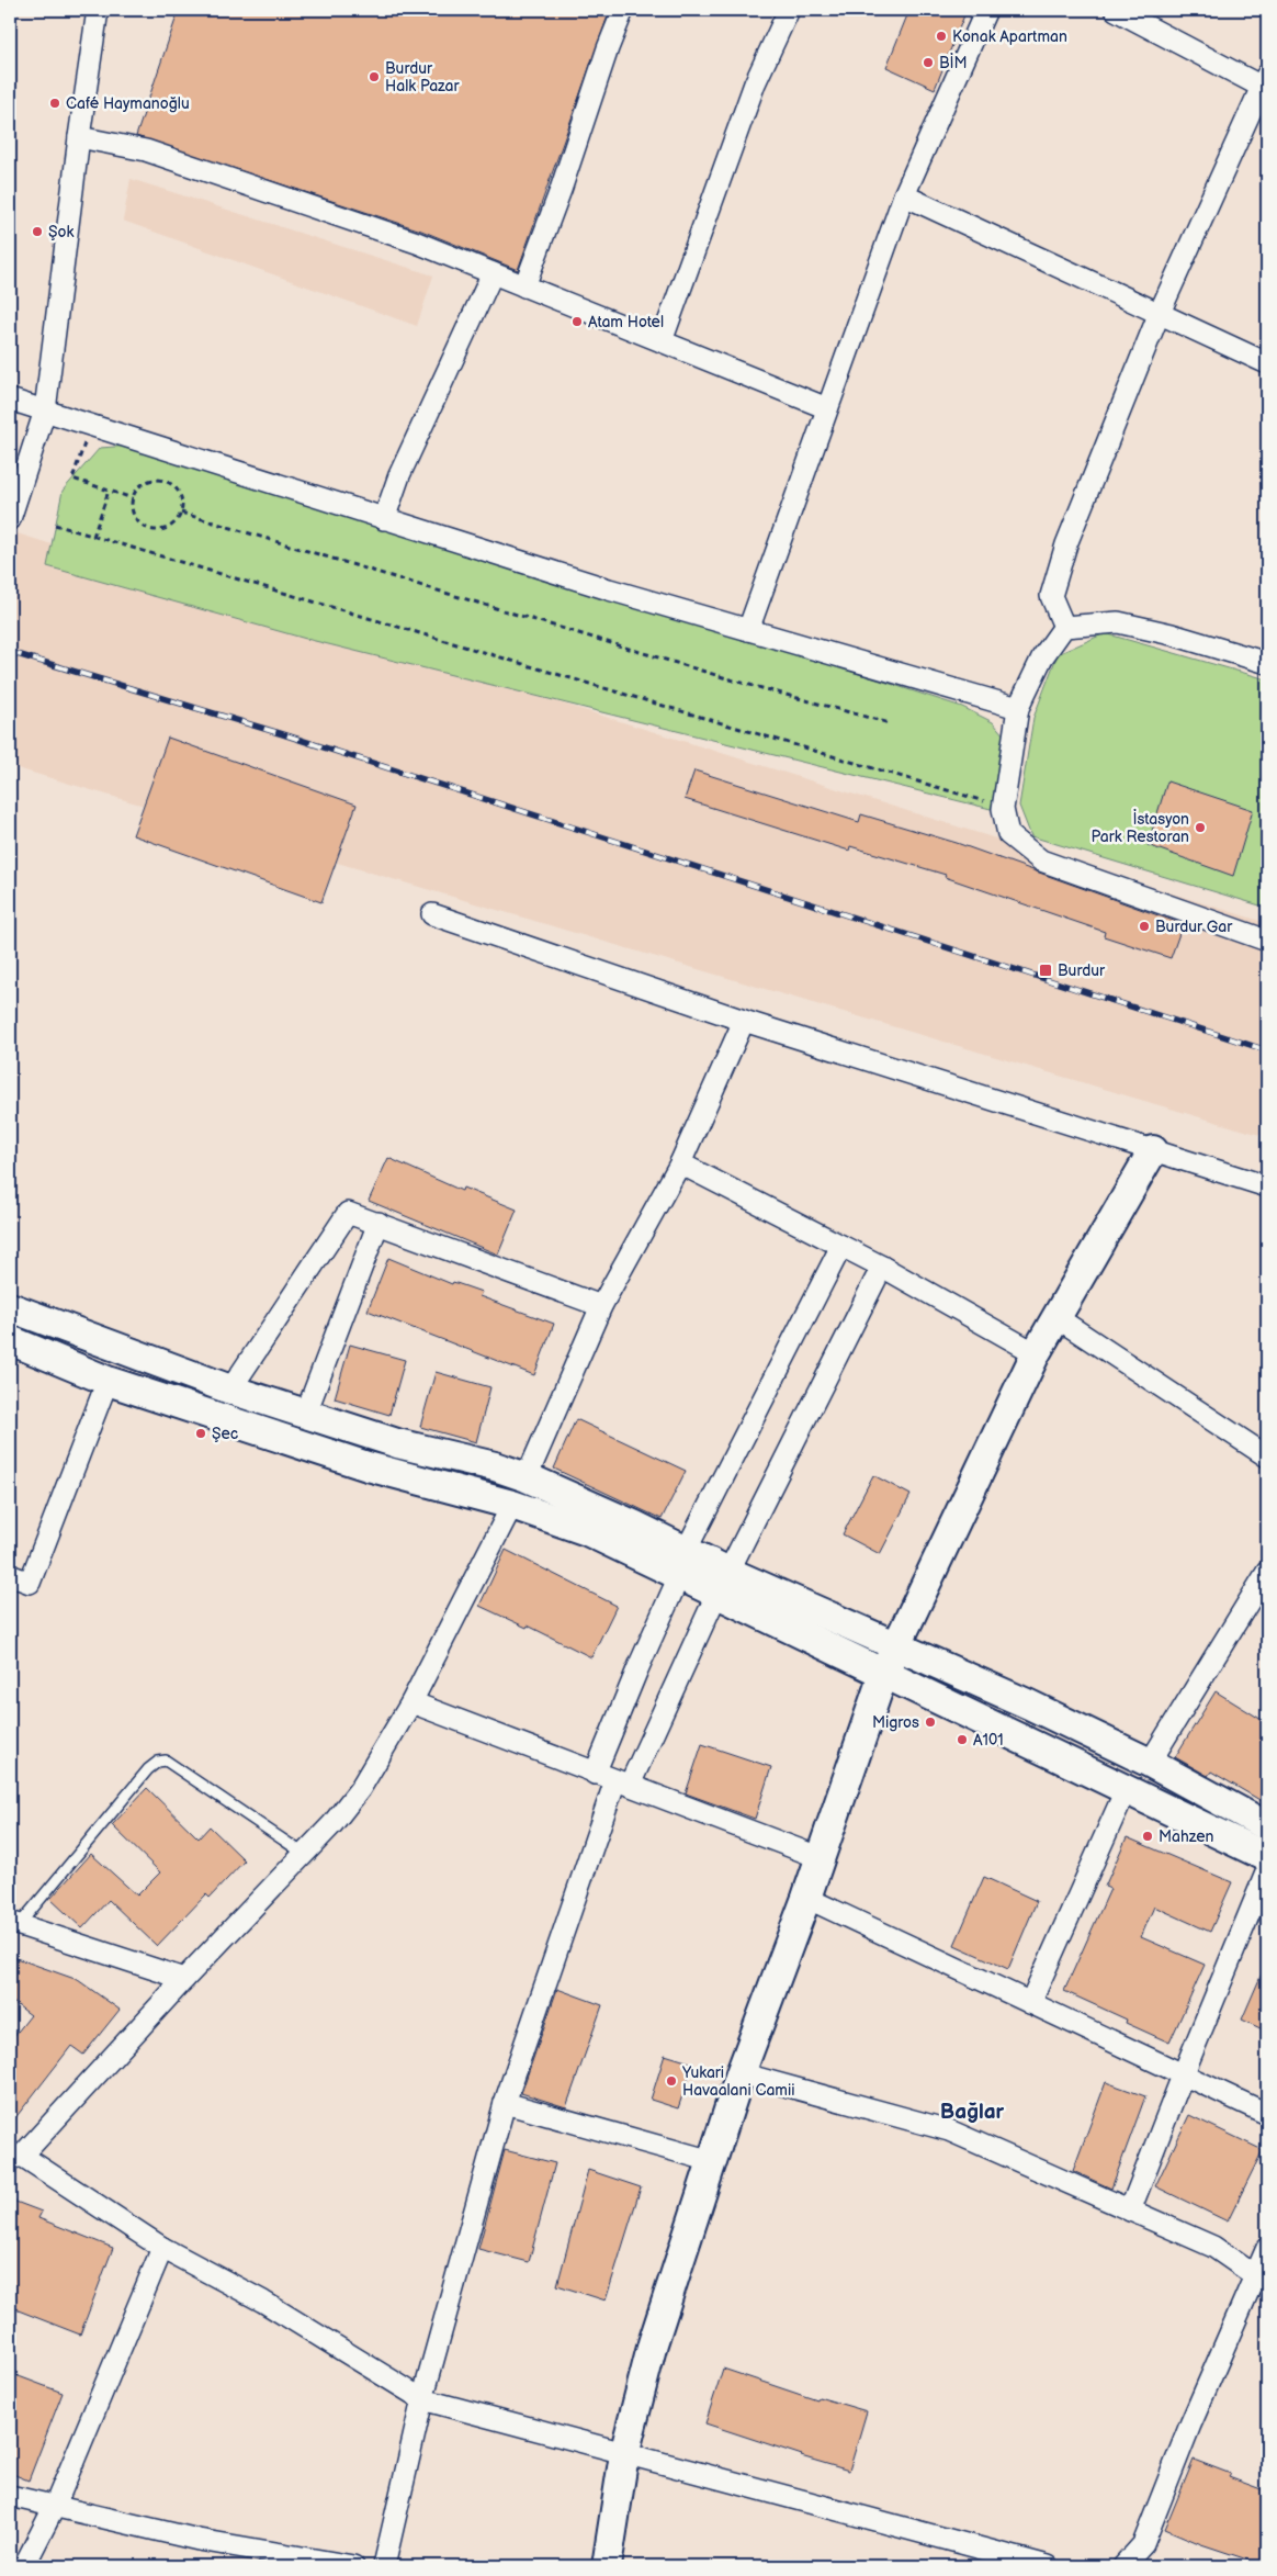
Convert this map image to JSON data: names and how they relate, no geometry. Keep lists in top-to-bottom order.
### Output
{
  "districts": ["Bağlar"],
  "places": {
    "other": [
      "Konak Apartman",
      "BİM",
      "Burdur Halk Pazar",
      "Café Haymanoğlu",
      "Şok",
      "Atam Hotel",
      "İstasyon Park Restoran",
      "Burdur Gar",
      "Şec",
      "Migros",
      "A101",
      "Mahzen",
      "Yukari Havaalani Camii"
    ],
    "transit": ["Burdur"]
  }
}
